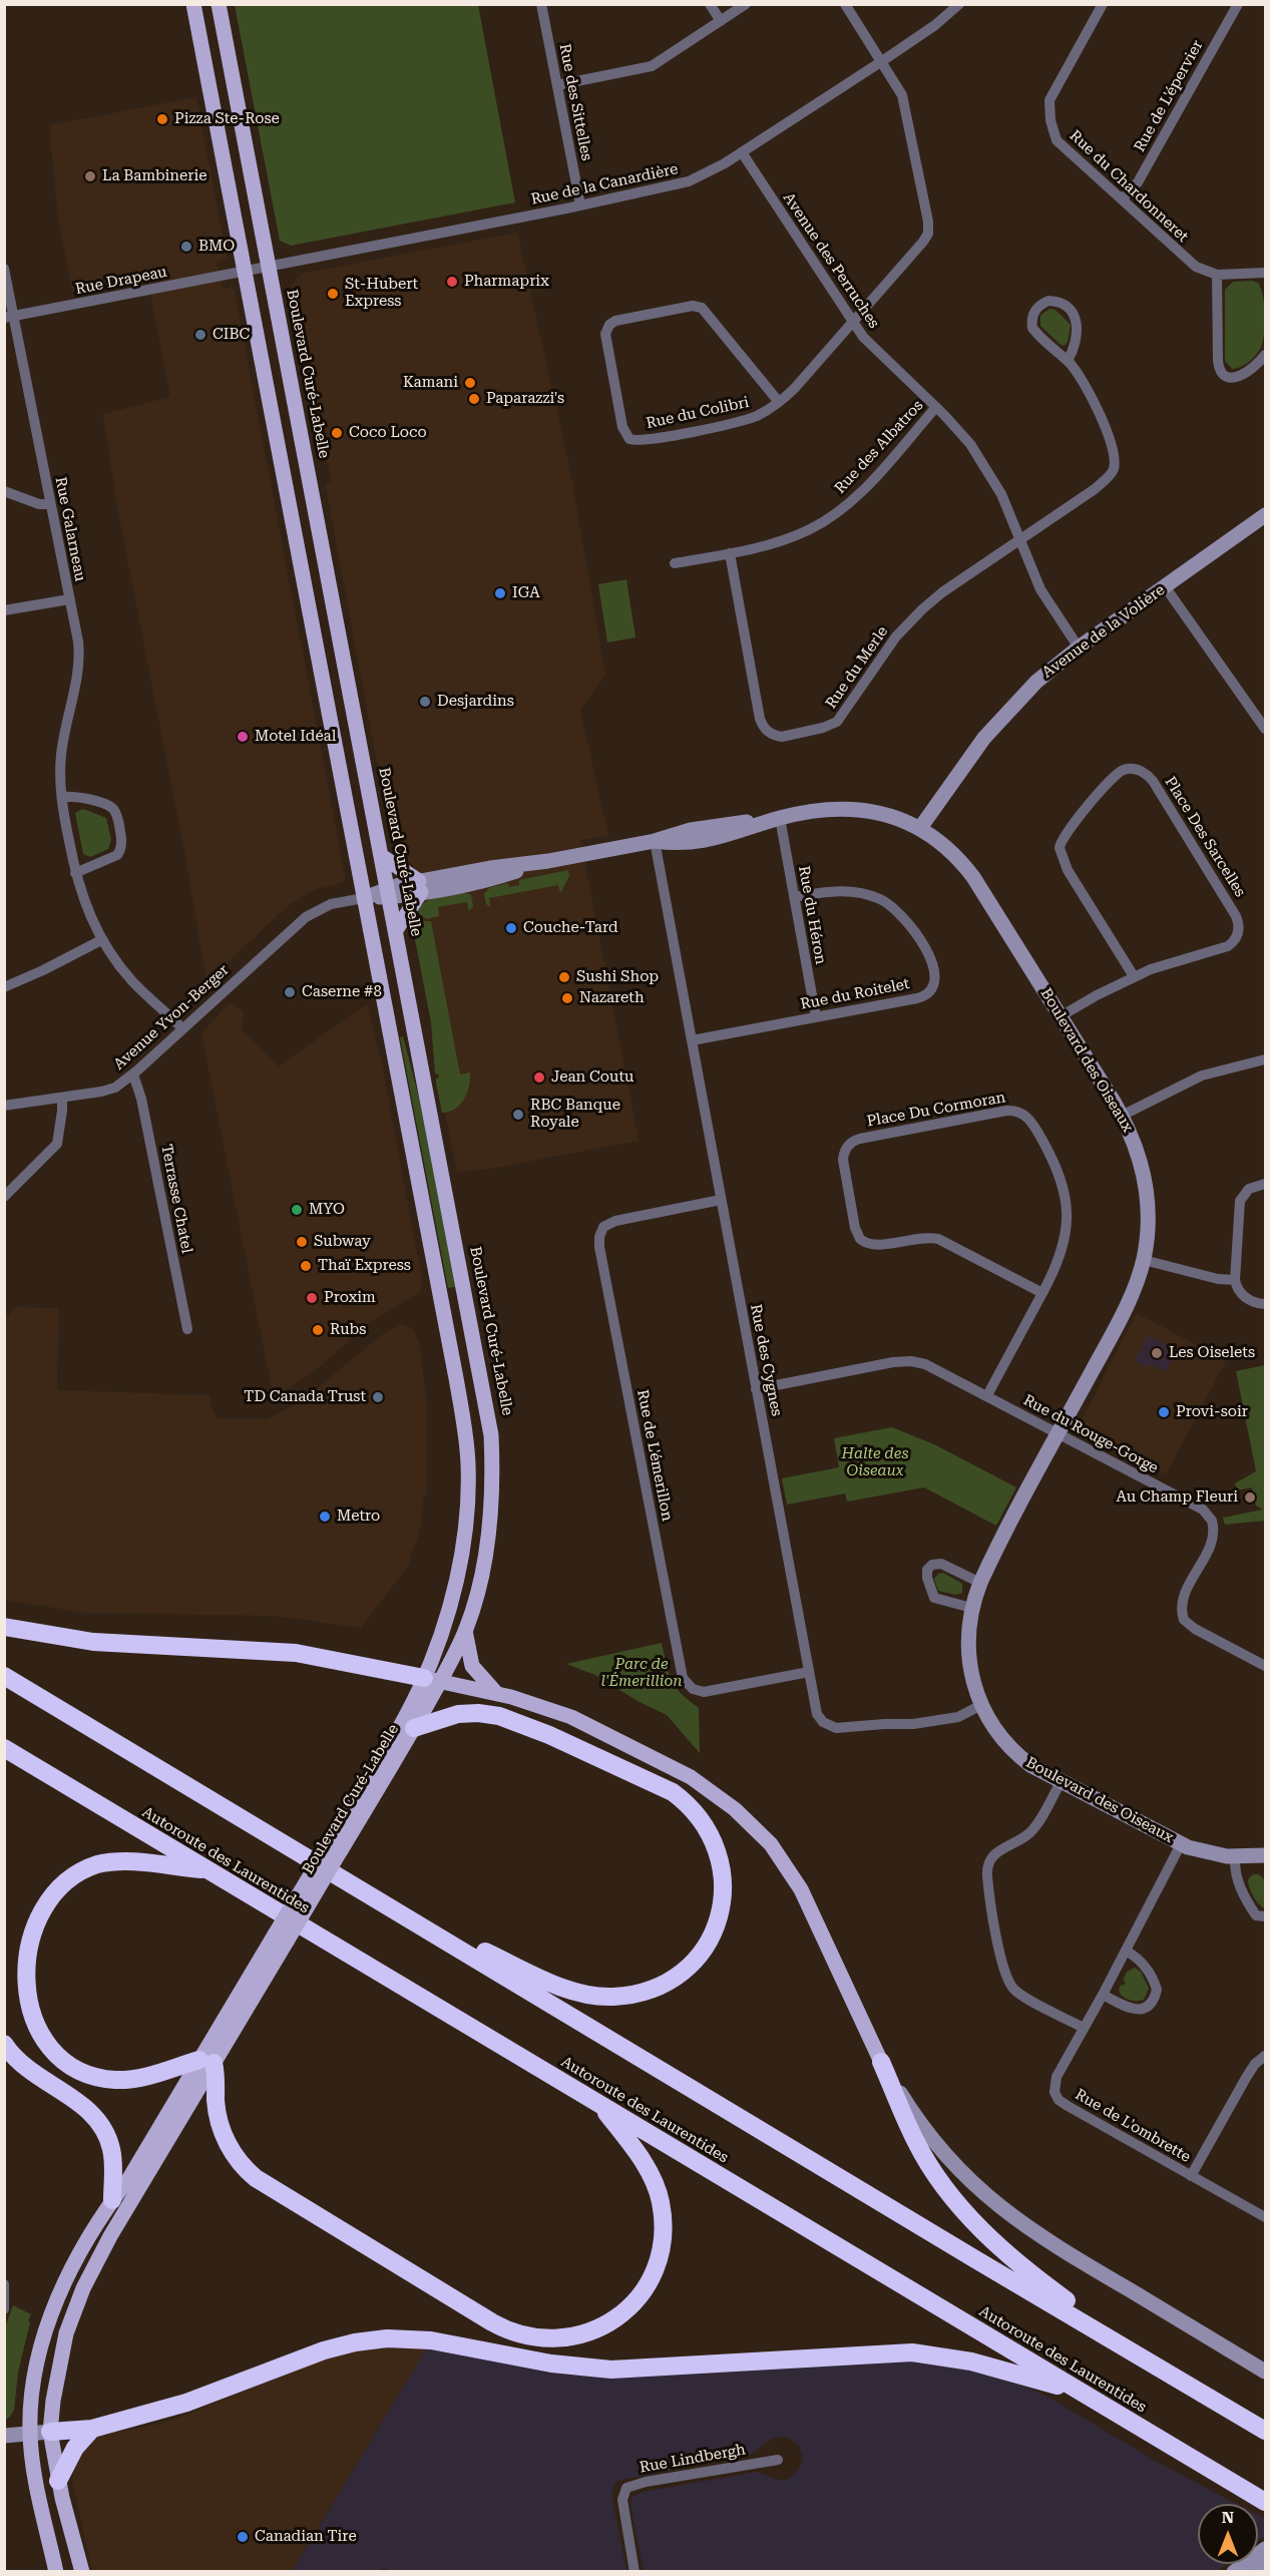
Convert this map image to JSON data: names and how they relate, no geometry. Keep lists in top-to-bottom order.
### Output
{
  "streets": {
    "highway": ["Autoroute des Laurentides"],
    "main road": ["Boulevard Curé-Labelle"],
    "street": [
      "Rue de L'épervier",
      "Rue des Sittelles",
      "Rue de la Canardière",
      "Rue du Chardonneret",
      "Avenue des Perruches",
      "Rue Drapeau",
      "Rue du Colibri",
      "Rue des Albatros",
      "Rue Galarneau",
      "Avenue de la Volière",
      "Rue du Merle",
      "Place Des Sarcelles",
      "Rue du Héron",
      "Rue du Roitelet",
      "Avenue Yvon-Berger",
      "Boulevard des Oiseaux",
      "Place Du Cormoran",
      "Terrasse Chatel",
      "Rue des Cygnes",
      "Rue du Rouge-Gorge",
      "Rue de L'émerillon",
      "Rue de L'ombrette",
      "Rue Lindbergh"
    ]
  },
  "crossings": [
    ["Rue de L'épervier", "Rue du Chardonneret"],
    ["Rue des Sittelles", "Rue de la Canardière"],
    ["Rue de la Canardière", "Avenue des Perruches"],
    ["Rue de la Canardière", "Rue Drapeau"],
    ["Rue de la Canardière", "Boulevard Curé-Labelle"],
    ["Rue de la Canardière", "Rue du Colibri"],
    ["Avenue des Perruches", "Rue du Colibri"],
    ["Avenue des Perruches", "Rue des Albatros"],
    ["Avenue des Perruches", "Avenue de la Volière"],
    ["Avenue des Perruches", "Rue du Merle"],
    ["Rue Drapeau", "Boulevard Curé-Labelle"],
    ["Rue Drapeau", "Rue Galarneau"],
    ["Boulevard Curé-Labelle", "Avenue Yvon-Berger"],
    ["Boulevard Curé-Labelle", "Boulevard des Oiseaux"],
    ["Rue des Albatros", "Rue du Merle"],
    ["Rue Galarneau", "Avenue Yvon-Berger"],
    ["Avenue de la Volière", "Boulevard des Oiseaux"],
    ["Place Des Sarcelles", "Boulevard des Oiseaux"],
    ["Rue du Héron", "Rue du Roitelet"],
    ["Rue du Héron", "Boulevard des Oiseaux"],
    ["Rue du Roitelet", "Rue des Cygnes"],
    ["Avenue Yvon-Berger", "Boulevard des Oiseaux"],
    ["Avenue Yvon-Berger", "Terrasse Chatel"],
    ["Boulevard des Oiseaux", "Rue des Cygnes"],
    ["Boulevard des Oiseaux", "Rue du Rouge-Gorge"],
    ["Boulevard des Oiseaux", "Rue de L'ombrette"],
    ["Place Du Cormoran", "Rue du Rouge-Gorge"],
    ["Rue des Cygnes", "Rue du Rouge-Gorge"],
    ["Rue des Cygnes", "Rue de L'émerillon"]
  ],
  "parks": ["Halte des Oiseaux", "Parc de l'Émerillion"],
  "places": [
    "Pizza Ste-Rose",
    "La Bambinerie",
    "BMO",
    "Pharmaprix",
    "St-Hubert Express",
    "CIBC",
    "Kamani",
    "Paparazzi's",
    "Coco Loco",
    "IGA",
    "Desjardins",
    "Motel Idéal",
    "Couche-Tard",
    "Sushi Shop",
    "Caserne #8",
    "Nazareth",
    "Jean Coutu",
    "RBC Banque Royale",
    "MYO",
    "Subway",
    "Thaï Express",
    "Proxim",
    "Rubs",
    "Les Oiselets",
    "TD Canada Trust",
    "Provi-soir",
    "Au Champ Fleuri",
    "Metro",
    "Canadian Tire"
  ],
  "north": "top"
}
